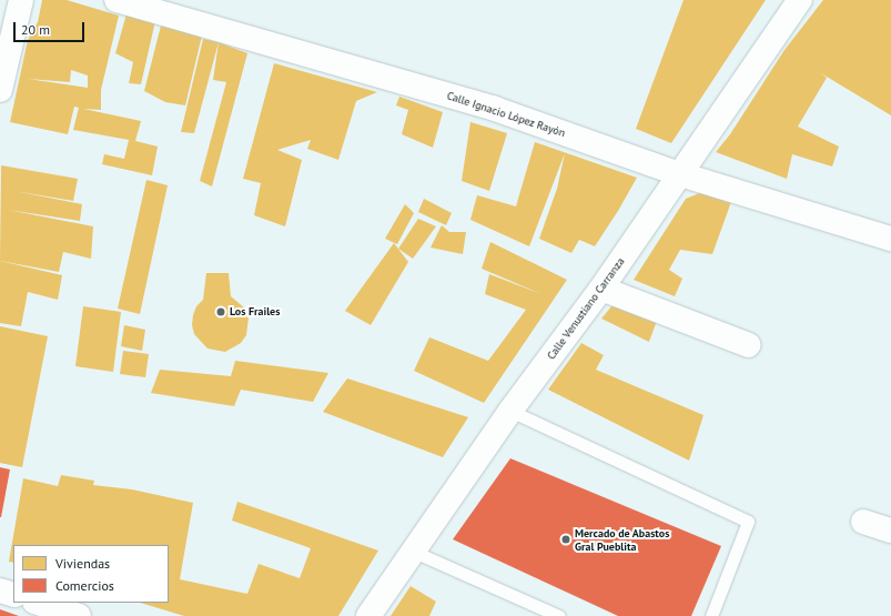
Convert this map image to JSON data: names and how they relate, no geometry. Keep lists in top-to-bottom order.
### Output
{
  "streets": {
    "street": ["Calle Ignacio López Rayón", "Calle Venustiano Carranza"]
  },
  "crossings": [
    ["Calle Ignacio López Rayón", "Calle Venustiano Carranza"]
  ],
  "places": ["Los Frailes", "Mercado de Abastos Gral Pueblita"],
  "legend": ["Viviendas", "Comercios"],
  "scale_bar": "20 m"
}
